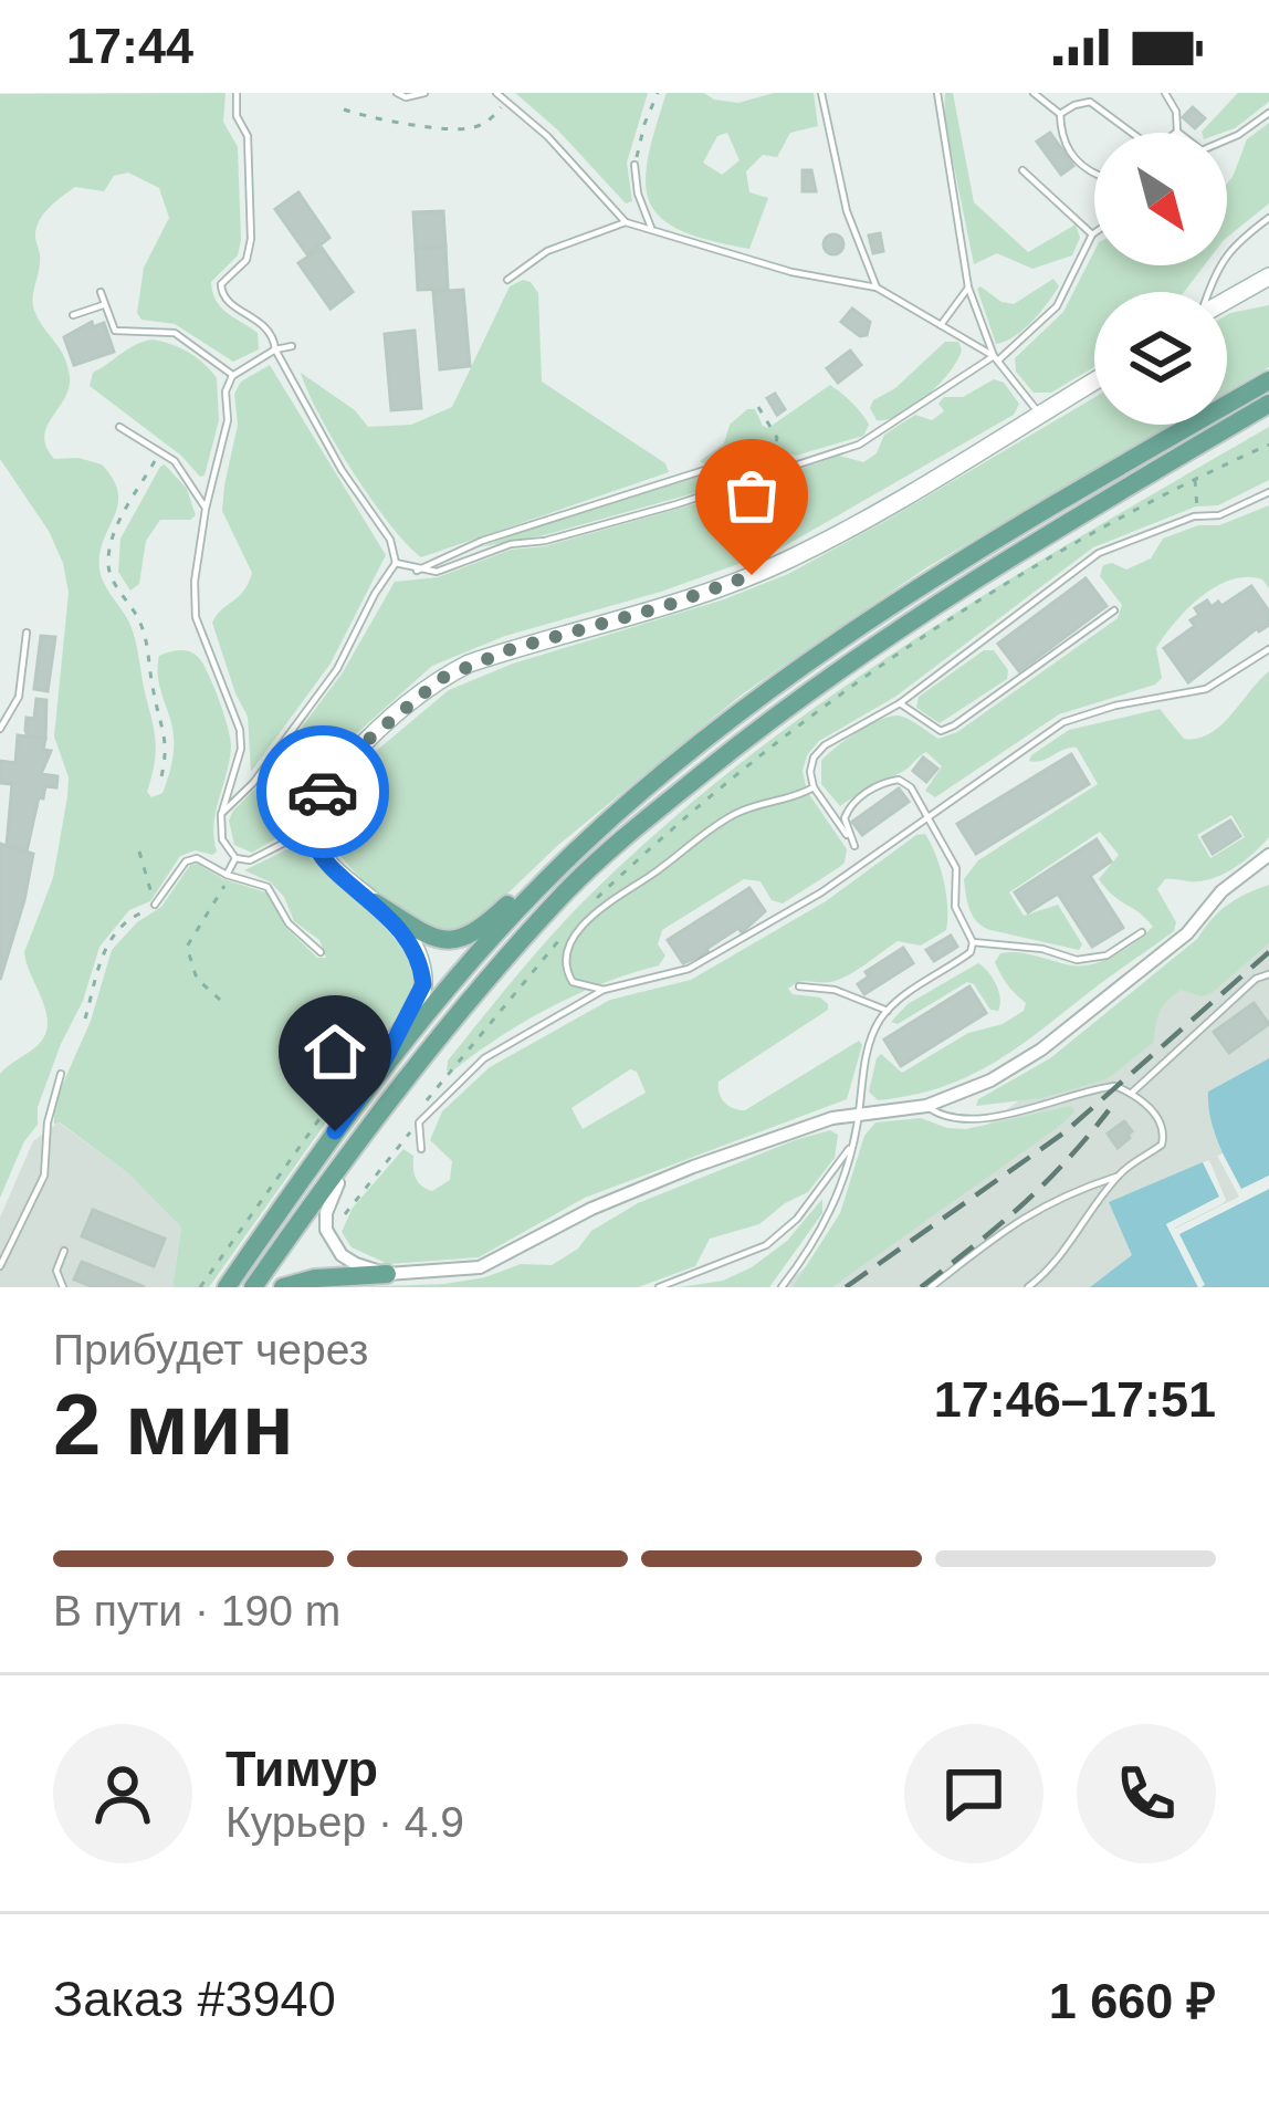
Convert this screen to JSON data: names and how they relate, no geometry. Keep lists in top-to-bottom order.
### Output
{
  "north": "bottom right",
  "page": {
    "status": "17:44",
    "heading": ["2 мин", "Прибудет через", "17:46–17:51"],
    "panel": [
      "Тимур",
      "Курьер · 4.9",
      "Заказ #3940",
      "1 660 ₽"
    ],
    "bar": "В пути · 190 m"
  }
}
